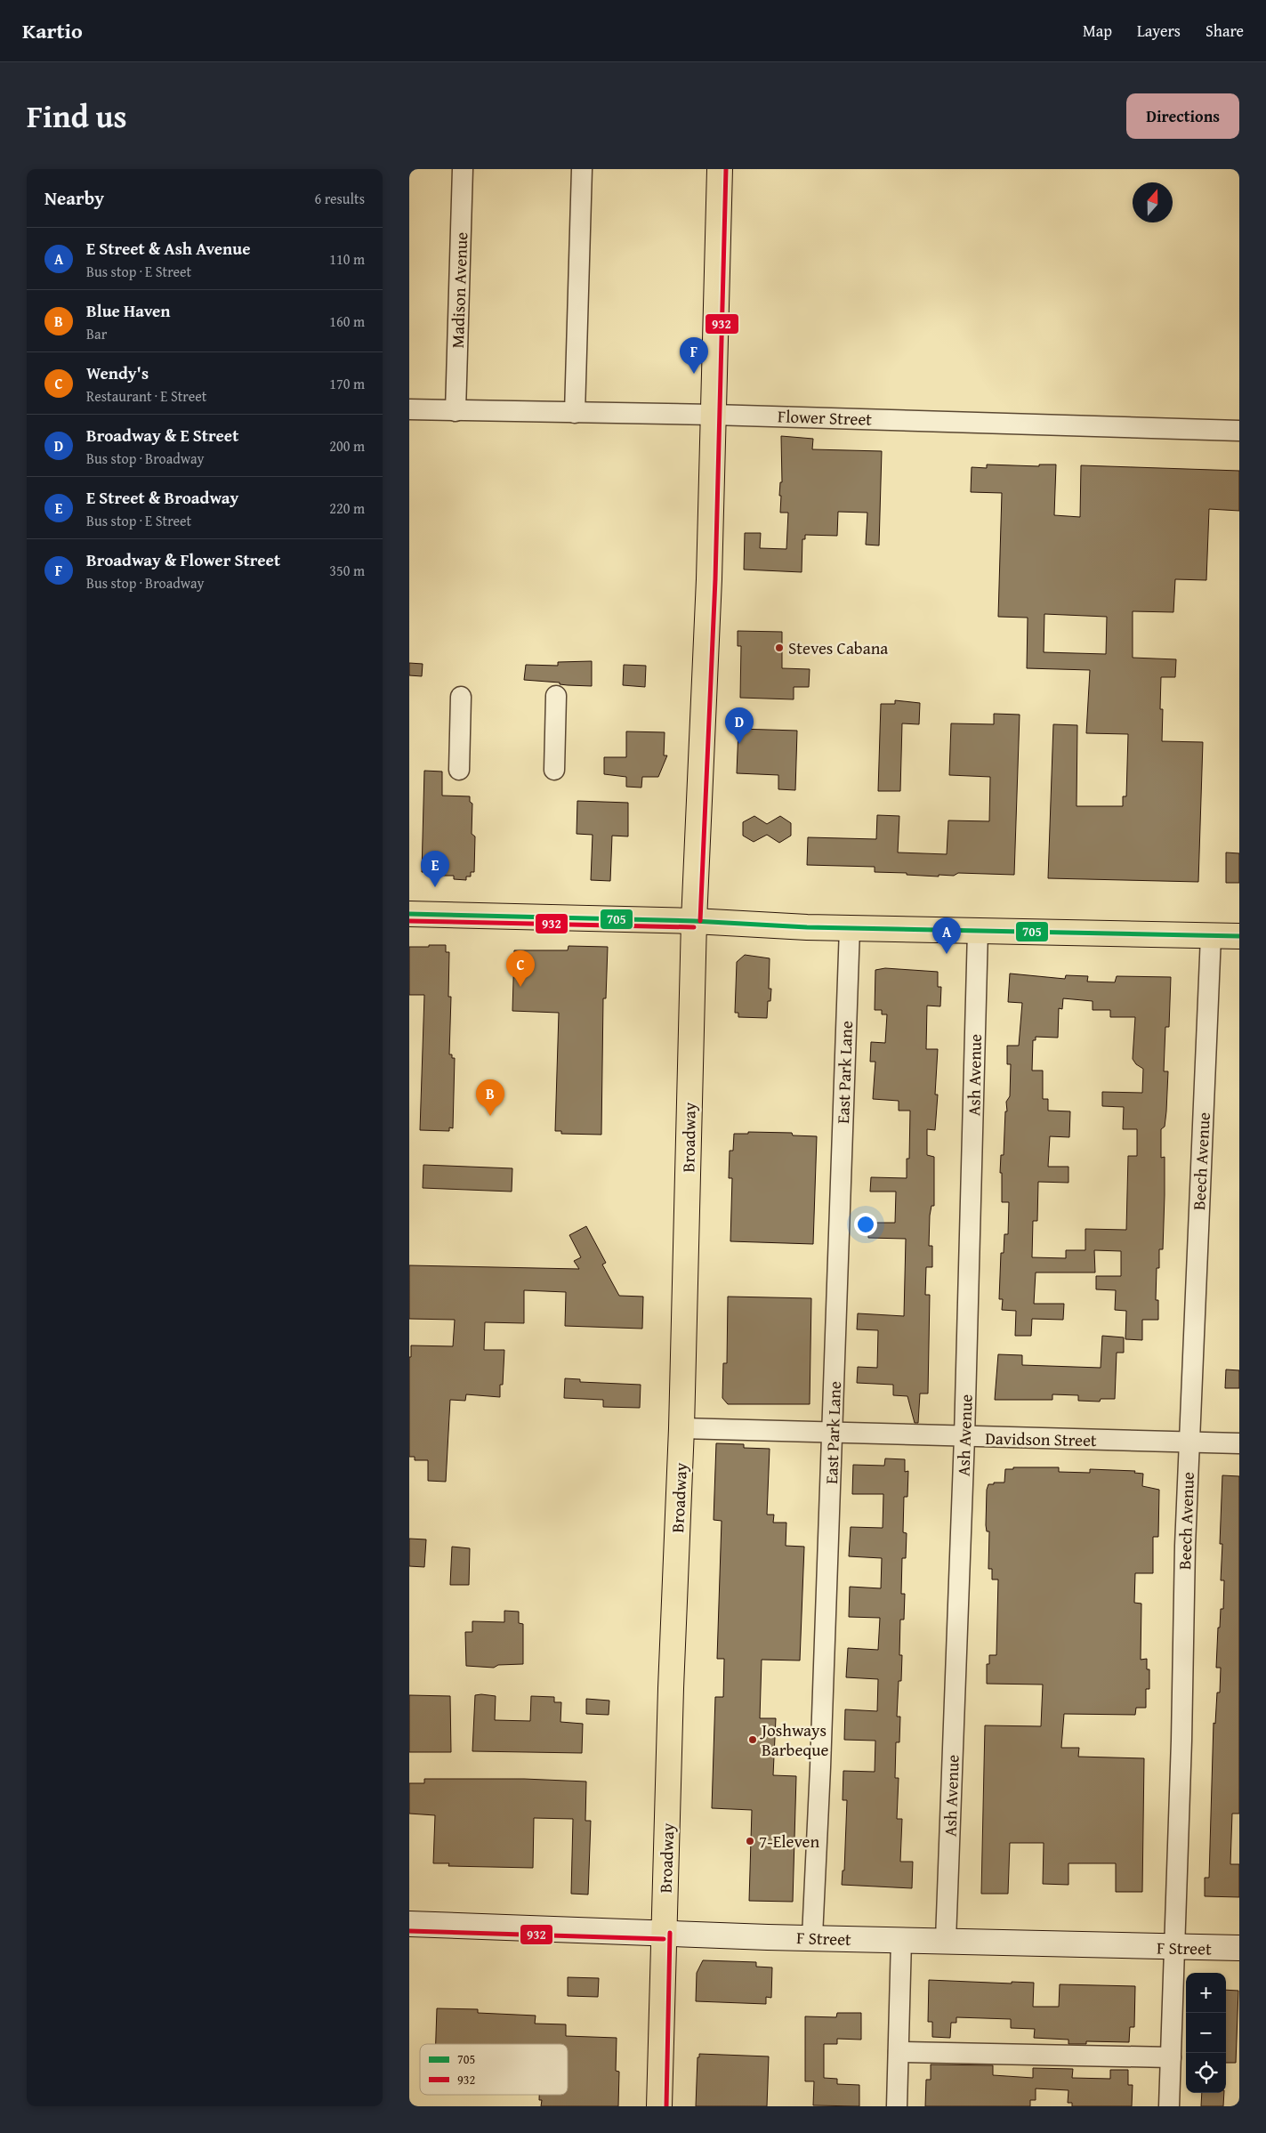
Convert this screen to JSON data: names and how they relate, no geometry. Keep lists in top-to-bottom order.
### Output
{
  "streets": {
    "main road": ["Broadway", "F Street"],
    "street": [
      "Madison Avenue",
      "Flower Street",
      "East Park Lane",
      "Ash Avenue",
      "Beech Avenue",
      "Davidson Street"
    ]
  },
  "crossings": [
    ["Madison Avenue", "Flower Street"],
    ["Flower Street", "Broadway"],
    ["East Park Lane", "Davidson Street"],
    ["East Park Lane", "F Street"],
    ["Ash Avenue", "Davidson Street"],
    ["Ash Avenue", "F Street"],
    ["Broadway", "Davidson Street"],
    ["Broadway", "F Street"],
    ["Beech Avenue", "Davidson Street"],
    ["Beech Avenue", "F Street"]
  ],
  "places": ["Steves Cabana", "Joshways Barbeque", "7-Eleven"],
  "lines": ["transit line 932", "transit line 705"],
  "legend": ["705", "932"],
  "north": "top",
  "page": {
    "header": "Kartio",
    "nav": ["Map", "Layers", "Share"],
    "title": "Find us",
    "buttons": "Directions",
    "heading": ["Nearby", "6 results"],
    "list": [
      {
        "mark": "A",
        "name": "E Street & Ash Avenue",
        "note": "Bus stop · E Street",
        "value": "110 m"
      },
      {
        "mark": "B",
        "name": "Blue Haven",
        "note": "Bar",
        "value": "160 m"
      },
      {
        "mark": "C",
        "name": "Wendy's",
        "note": "Restaurant · E Street",
        "value": "170 m"
      },
      {
        "mark": "D",
        "name": "Broadway & E Street",
        "note": "Bus stop · Broadway",
        "value": "200 m"
      },
      {
        "mark": "E",
        "name": "E Street & Broadway",
        "note": "Bus stop · E Street",
        "value": "220 m"
      },
      {
        "mark": "F",
        "name": "Broadway & Flower Street",
        "note": "Bus stop · Broadway",
        "value": "350 m"
      }
    ],
    "pins": [
      "F",
      "D",
      "E",
      "A",
      "C",
      "B"
    ],
    "map_buttons": ["+", "−"]
  }
}
